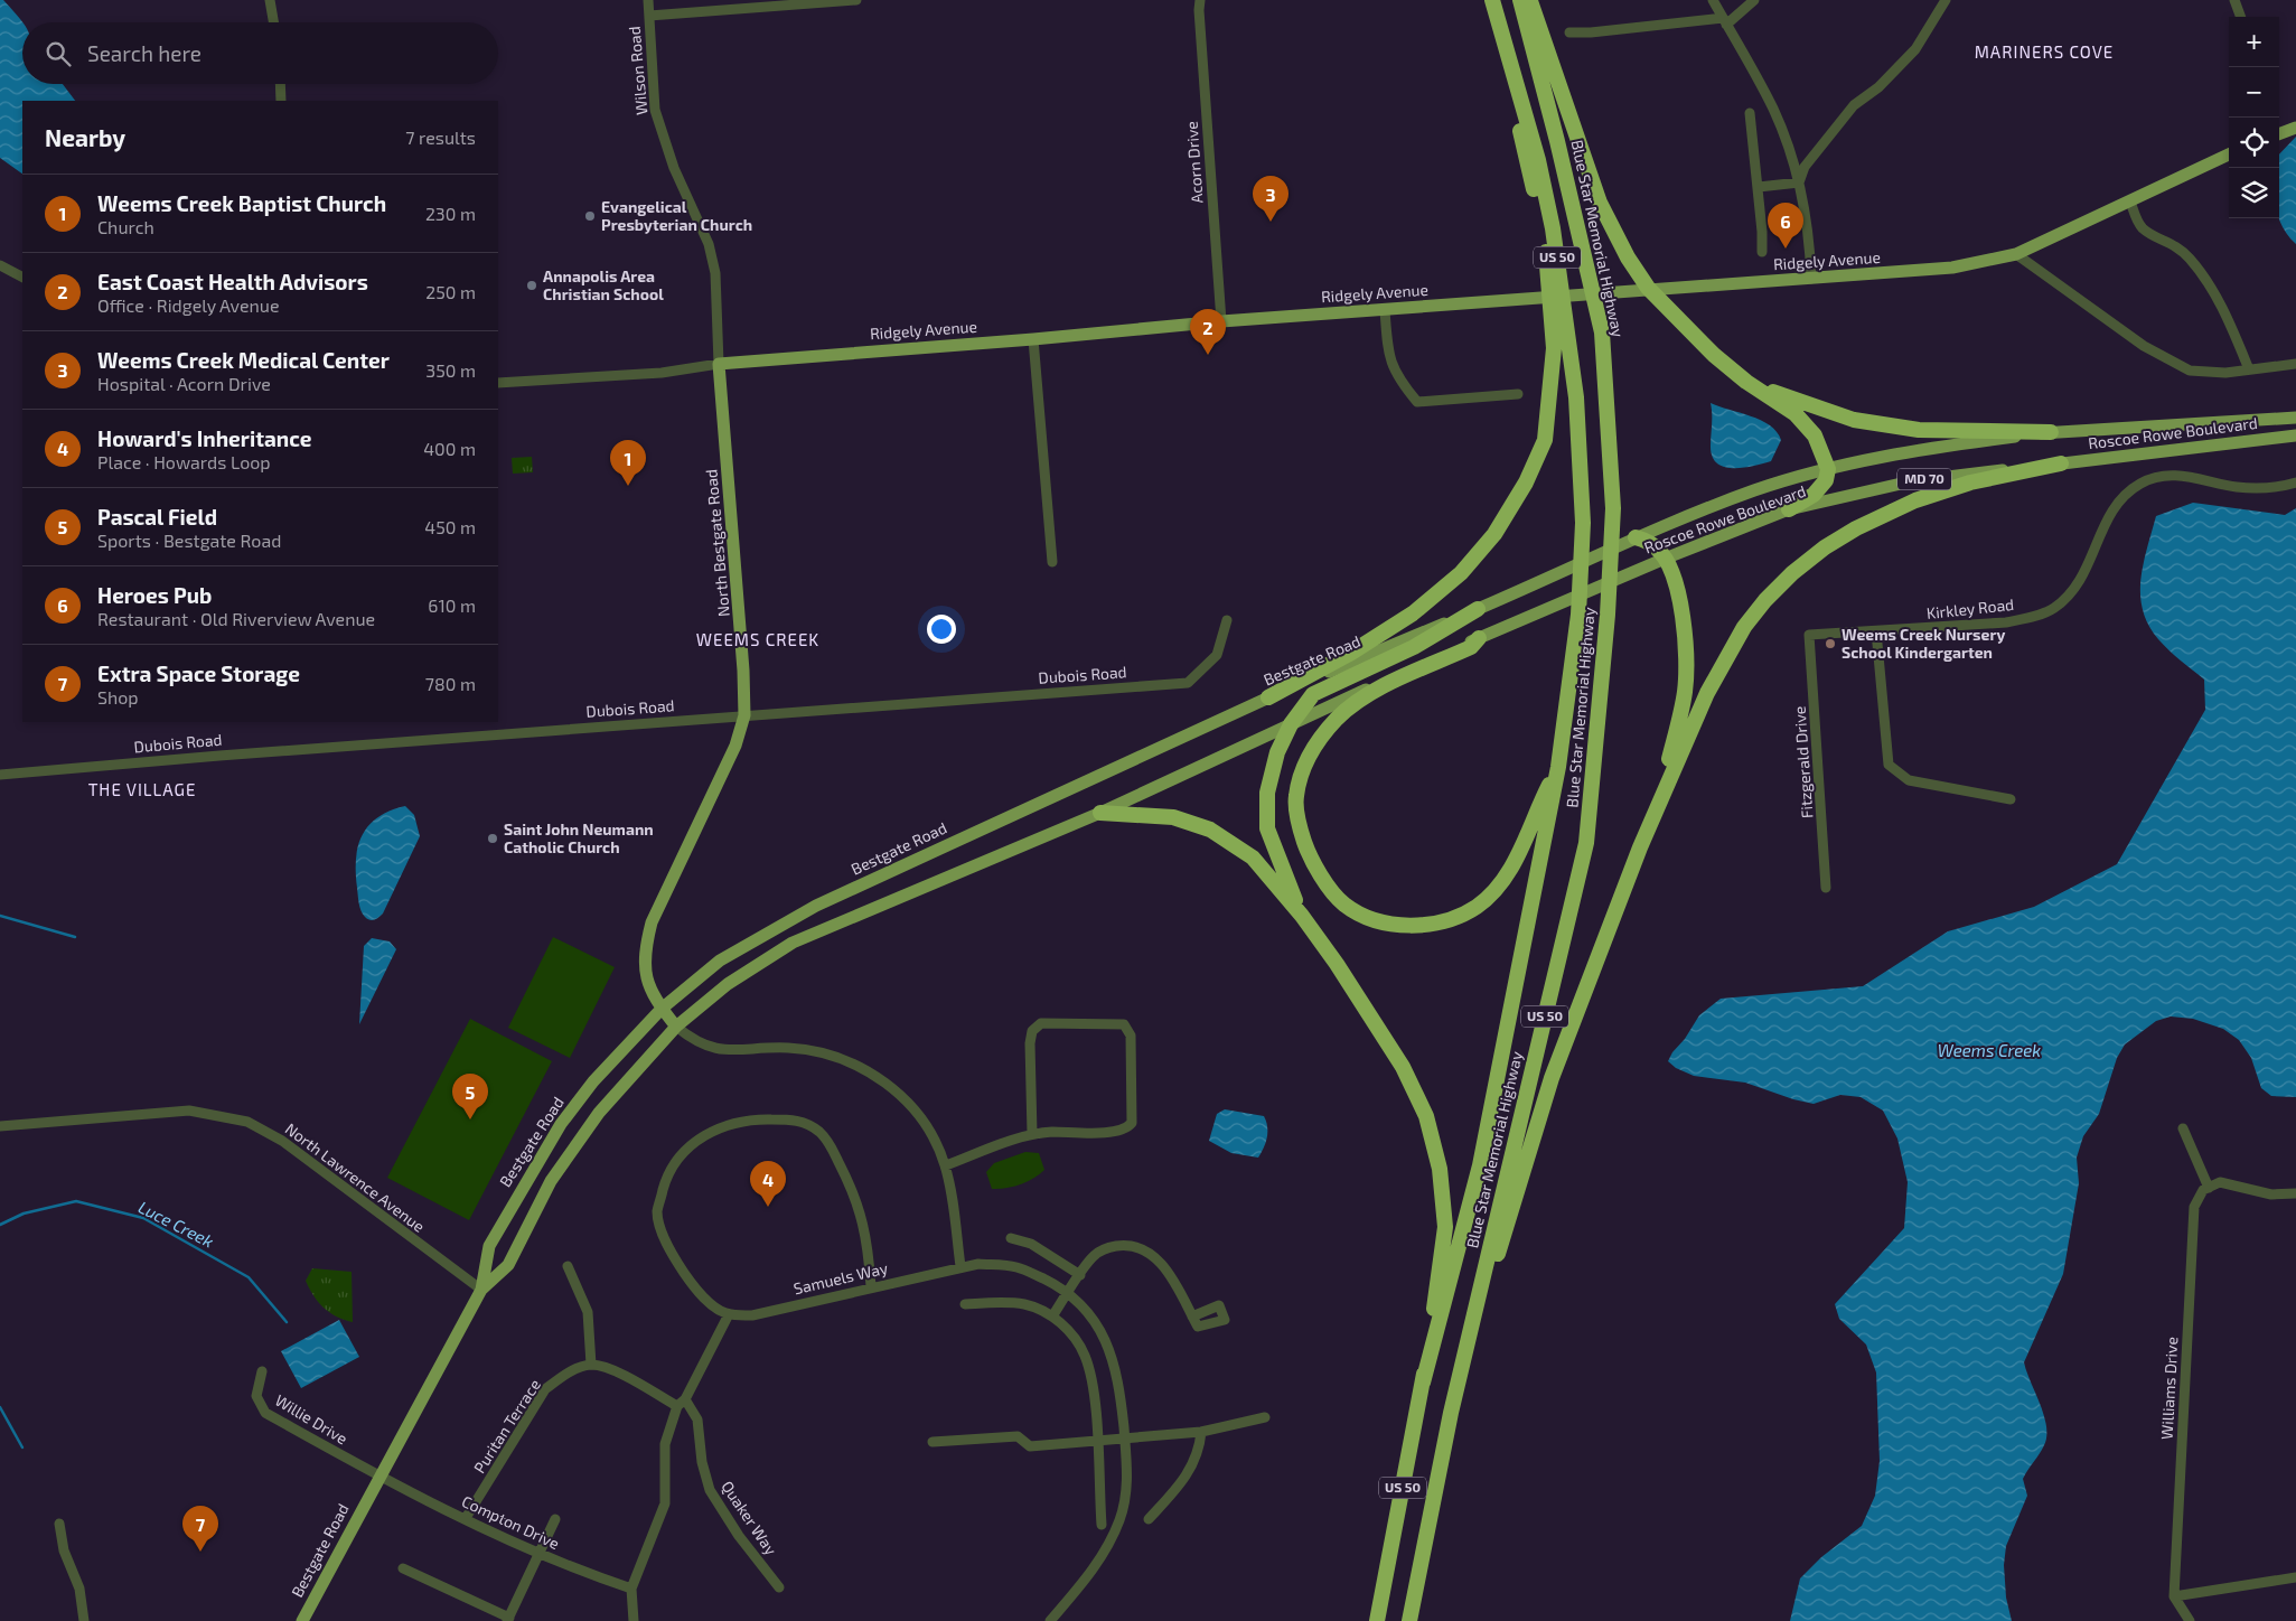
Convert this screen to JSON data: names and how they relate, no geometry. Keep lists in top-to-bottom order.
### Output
{
  "streets": {
    "highway": ["Blue Star Memorial Highway", "US 50"],
    "main road": [
      "Ridgely Avenue",
      "Roscoe Rowe Boulevard",
      "MD 70",
      "North Bestgate Road",
      "Bestgate Road"
    ],
    "street": [
      "Wilson Road",
      "Acorn Drive",
      "Kirkley Road",
      "Dubois Road",
      "Fitzgerald Drive",
      "North Lawrence Avenue",
      "Samuels Way",
      "Williams Drive",
      "Willie Drive",
      "Puritan Terrace",
      "Quaker Way",
      "Compton Drive"
    ]
  },
  "crossings": [
    ["Wilson Road", "Ridgely Avenue"],
    ["Wilson Road", "North Bestgate Road"],
    ["Acorn Drive", "Ridgely Avenue"],
    ["Blue Star Memorial Highway", "US 50"],
    ["Ridgely Avenue", "North Bestgate Road"],
    ["Roscoe Rowe Boulevard", "Bestgate Road"],
    ["North Bestgate Road", "Bestgate Road"],
    ["North Bestgate Road", "Dubois Road"],
    ["Kirkley Road", "Fitzgerald Drive"],
    ["Bestgate Road", "North Lawrence Avenue"],
    ["Bestgate Road", "Willie Drive"],
    ["Bestgate Road", "Compton Drive"],
    ["Willie Drive", "Compton Drive"],
    ["Puritan Terrace", "Compton Drive"]
  ],
  "districts": ["MARINERS COVE", "WEEMS CREEK", "THE VILLAGE"],
  "water": ["Weems Creek", "Luce Creek"],
  "places": [
    "Evangelical Presbyterian Church",
    "Annapolis Area Christian School",
    "Weems Creek Nursery School Kindergarten",
    "Saint John Neumann Catholic Church"
  ],
  "page": {
    "map_buttons": ["+", "−"],
    "search": "Search here",
    "heading": ["Nearby", "7 results"],
    "list": [
      {
        "mark": "1",
        "name": "Weems Creek Baptist Church",
        "note": "Church",
        "value": "230 m"
      },
      {
        "mark": "2",
        "name": "East Coast Health Advisors",
        "note": "Office · Ridgely Avenue",
        "value": "250 m"
      },
      {
        "mark": "3",
        "name": "Weems Creek Medical Center",
        "note": "Hospital · Acorn Drive",
        "value": "350 m"
      },
      {
        "mark": "4",
        "name": "Howard's Inheritance",
        "note": "Place · Howards Loop",
        "value": "400 m"
      },
      {
        "mark": "5",
        "name": "Pascal Field",
        "note": "Sports · Bestgate Road",
        "value": "450 m"
      },
      {
        "mark": "6",
        "name": "Heroes Pub",
        "note": "Restaurant · Old Riverview Avenue",
        "value": "610 m"
      },
      {
        "mark": "7",
        "name": "Extra Space Storage",
        "note": "Shop",
        "value": "780 m"
      }
    ],
    "pins": [
      "3",
      "6",
      "2",
      "1",
      "5",
      "4",
      "7"
    ]
  }
}
